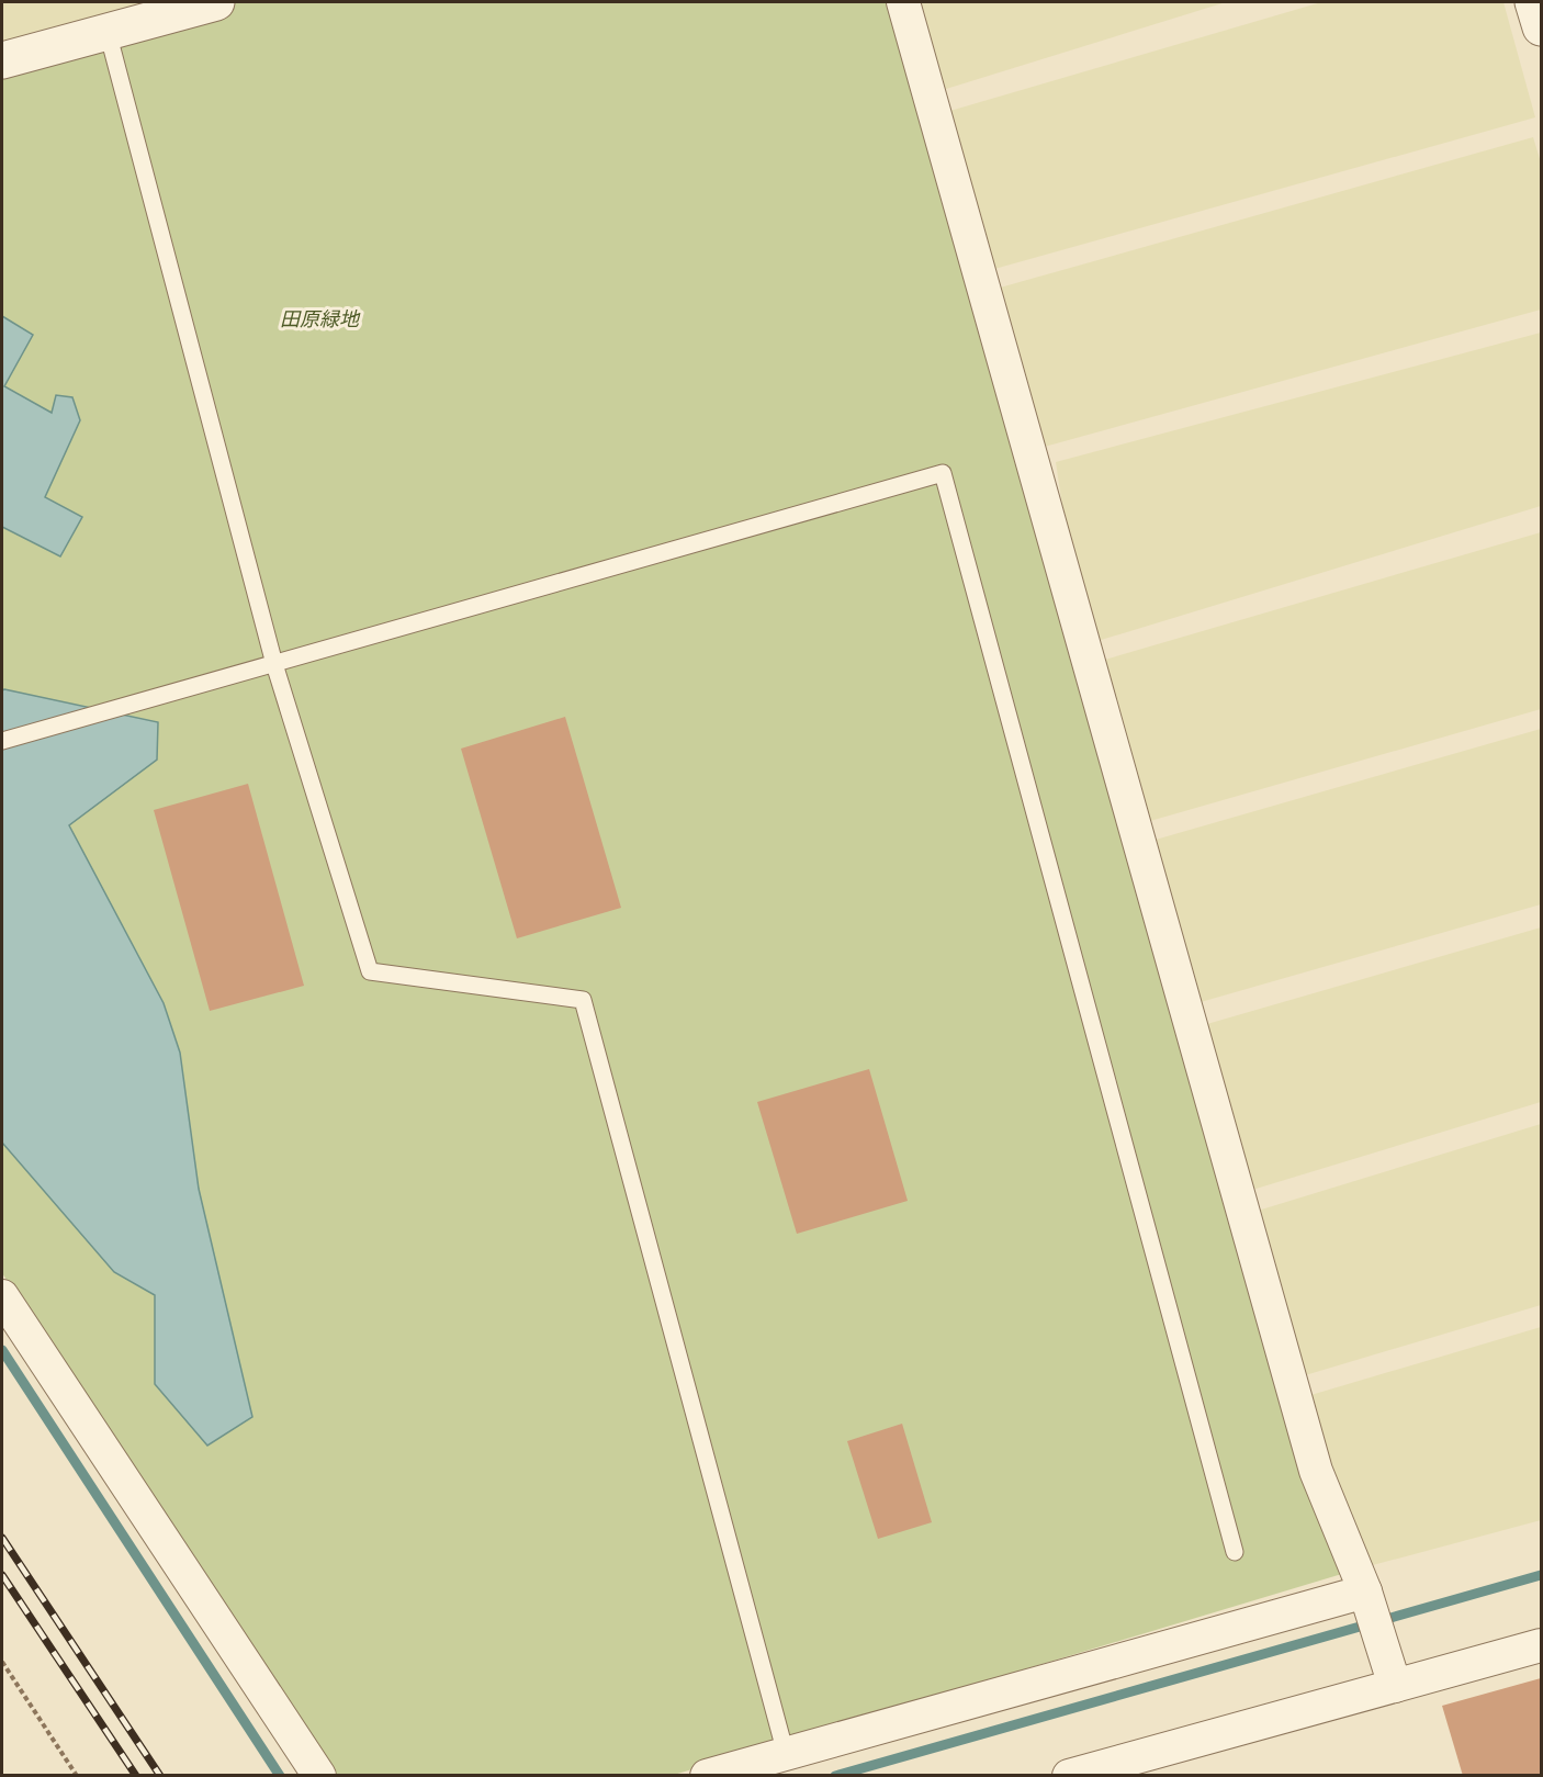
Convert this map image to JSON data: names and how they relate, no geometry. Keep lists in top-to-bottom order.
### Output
{
  "parks": ["田原緑地"]
}
